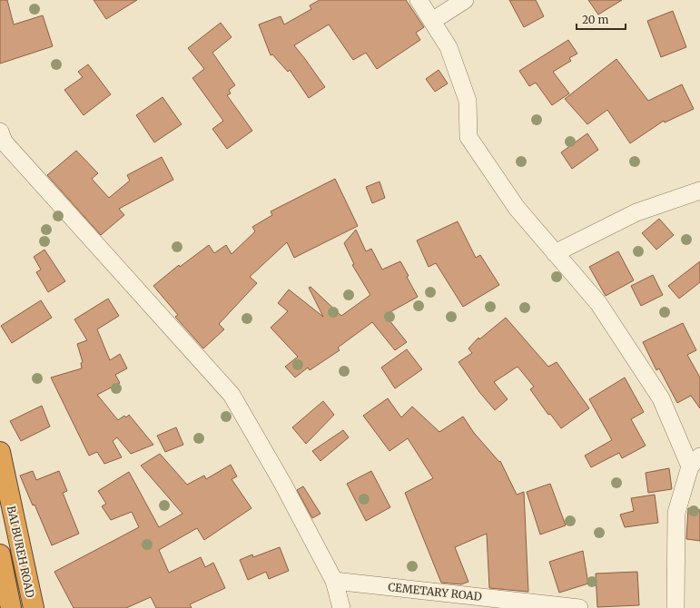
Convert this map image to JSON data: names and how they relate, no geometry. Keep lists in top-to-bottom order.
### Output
{
  "streets": {
    "highway": ["BAI BUREH ROAD"],
    "street": ["CEMETARY ROAD"]
  },
  "scale_bar": "20 m"
}
